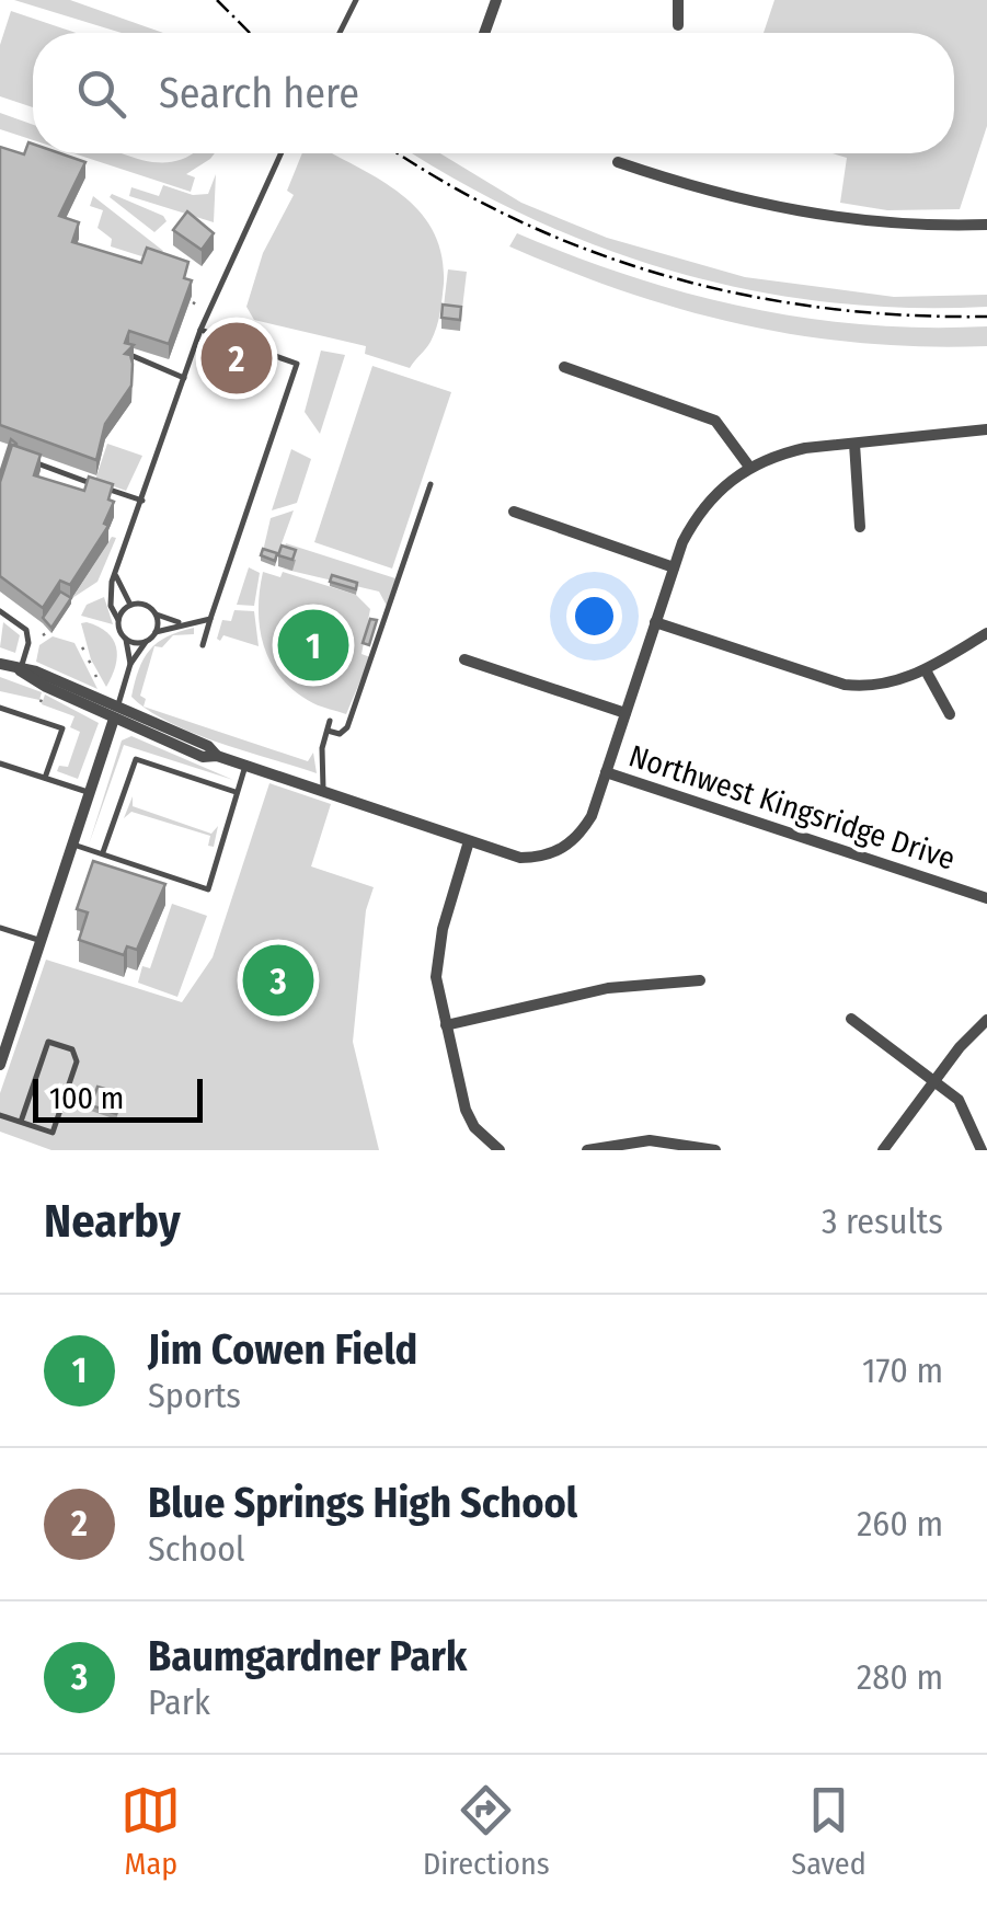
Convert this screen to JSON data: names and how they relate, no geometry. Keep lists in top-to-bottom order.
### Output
{
  "streets": {
    "street": ["Northwest Kingsridge Drive"]
  },
  "scale_bar": "100 m",
  "page": {
    "search": "Search here",
    "pins": ["2", "1", "3"],
    "scale": "100 m",
    "heading": ["Nearby", "3 results"],
    "list": [
      {
        "mark": "1",
        "name": "Jim Cowen Field",
        "note": "Sports",
        "value": "170 m"
      },
      {
        "mark": "2",
        "name": "Blue Springs High School",
        "note": "School",
        "value": "260 m"
      },
      {
        "mark": "3",
        "name": "Baumgardner Park",
        "note": "Park",
        "value": "280 m"
      }
    ],
    "nav": ["Map", "Directions", "Saved"]
  }
}
